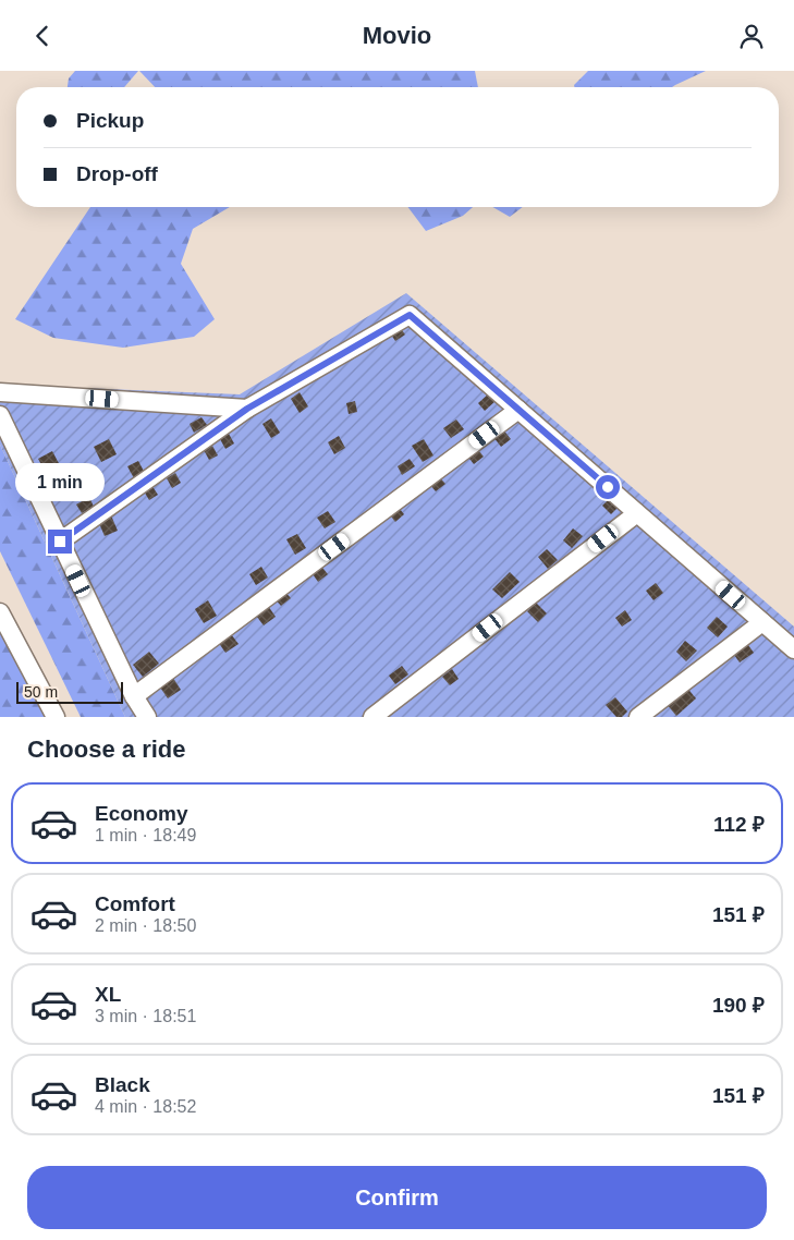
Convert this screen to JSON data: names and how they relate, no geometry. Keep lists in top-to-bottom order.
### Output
{
  "scale_bar": "50 m",
  "page": {
    "header": "Movio",
    "banner": ["Pickup", "Drop-off"],
    "bubble": "1 min",
    "scale": "50 m",
    "heading": "Choose a ride",
    "list": [
      {
        "name": "Economy",
        "note": "1 min · 18:49",
        "value": "112 ₽"
      },
      {
        "name": "Comfort",
        "note": "2 min · 18:50",
        "value": "151 ₽"
      },
      {
        "name": "XL",
        "note": "3 min · 18:51",
        "value": "190 ₽"
      },
      {
        "name": "Black",
        "note": "4 min · 18:52",
        "value": "151 ₽"
      }
    ],
    "buttons": "Confirm"
  }
}
